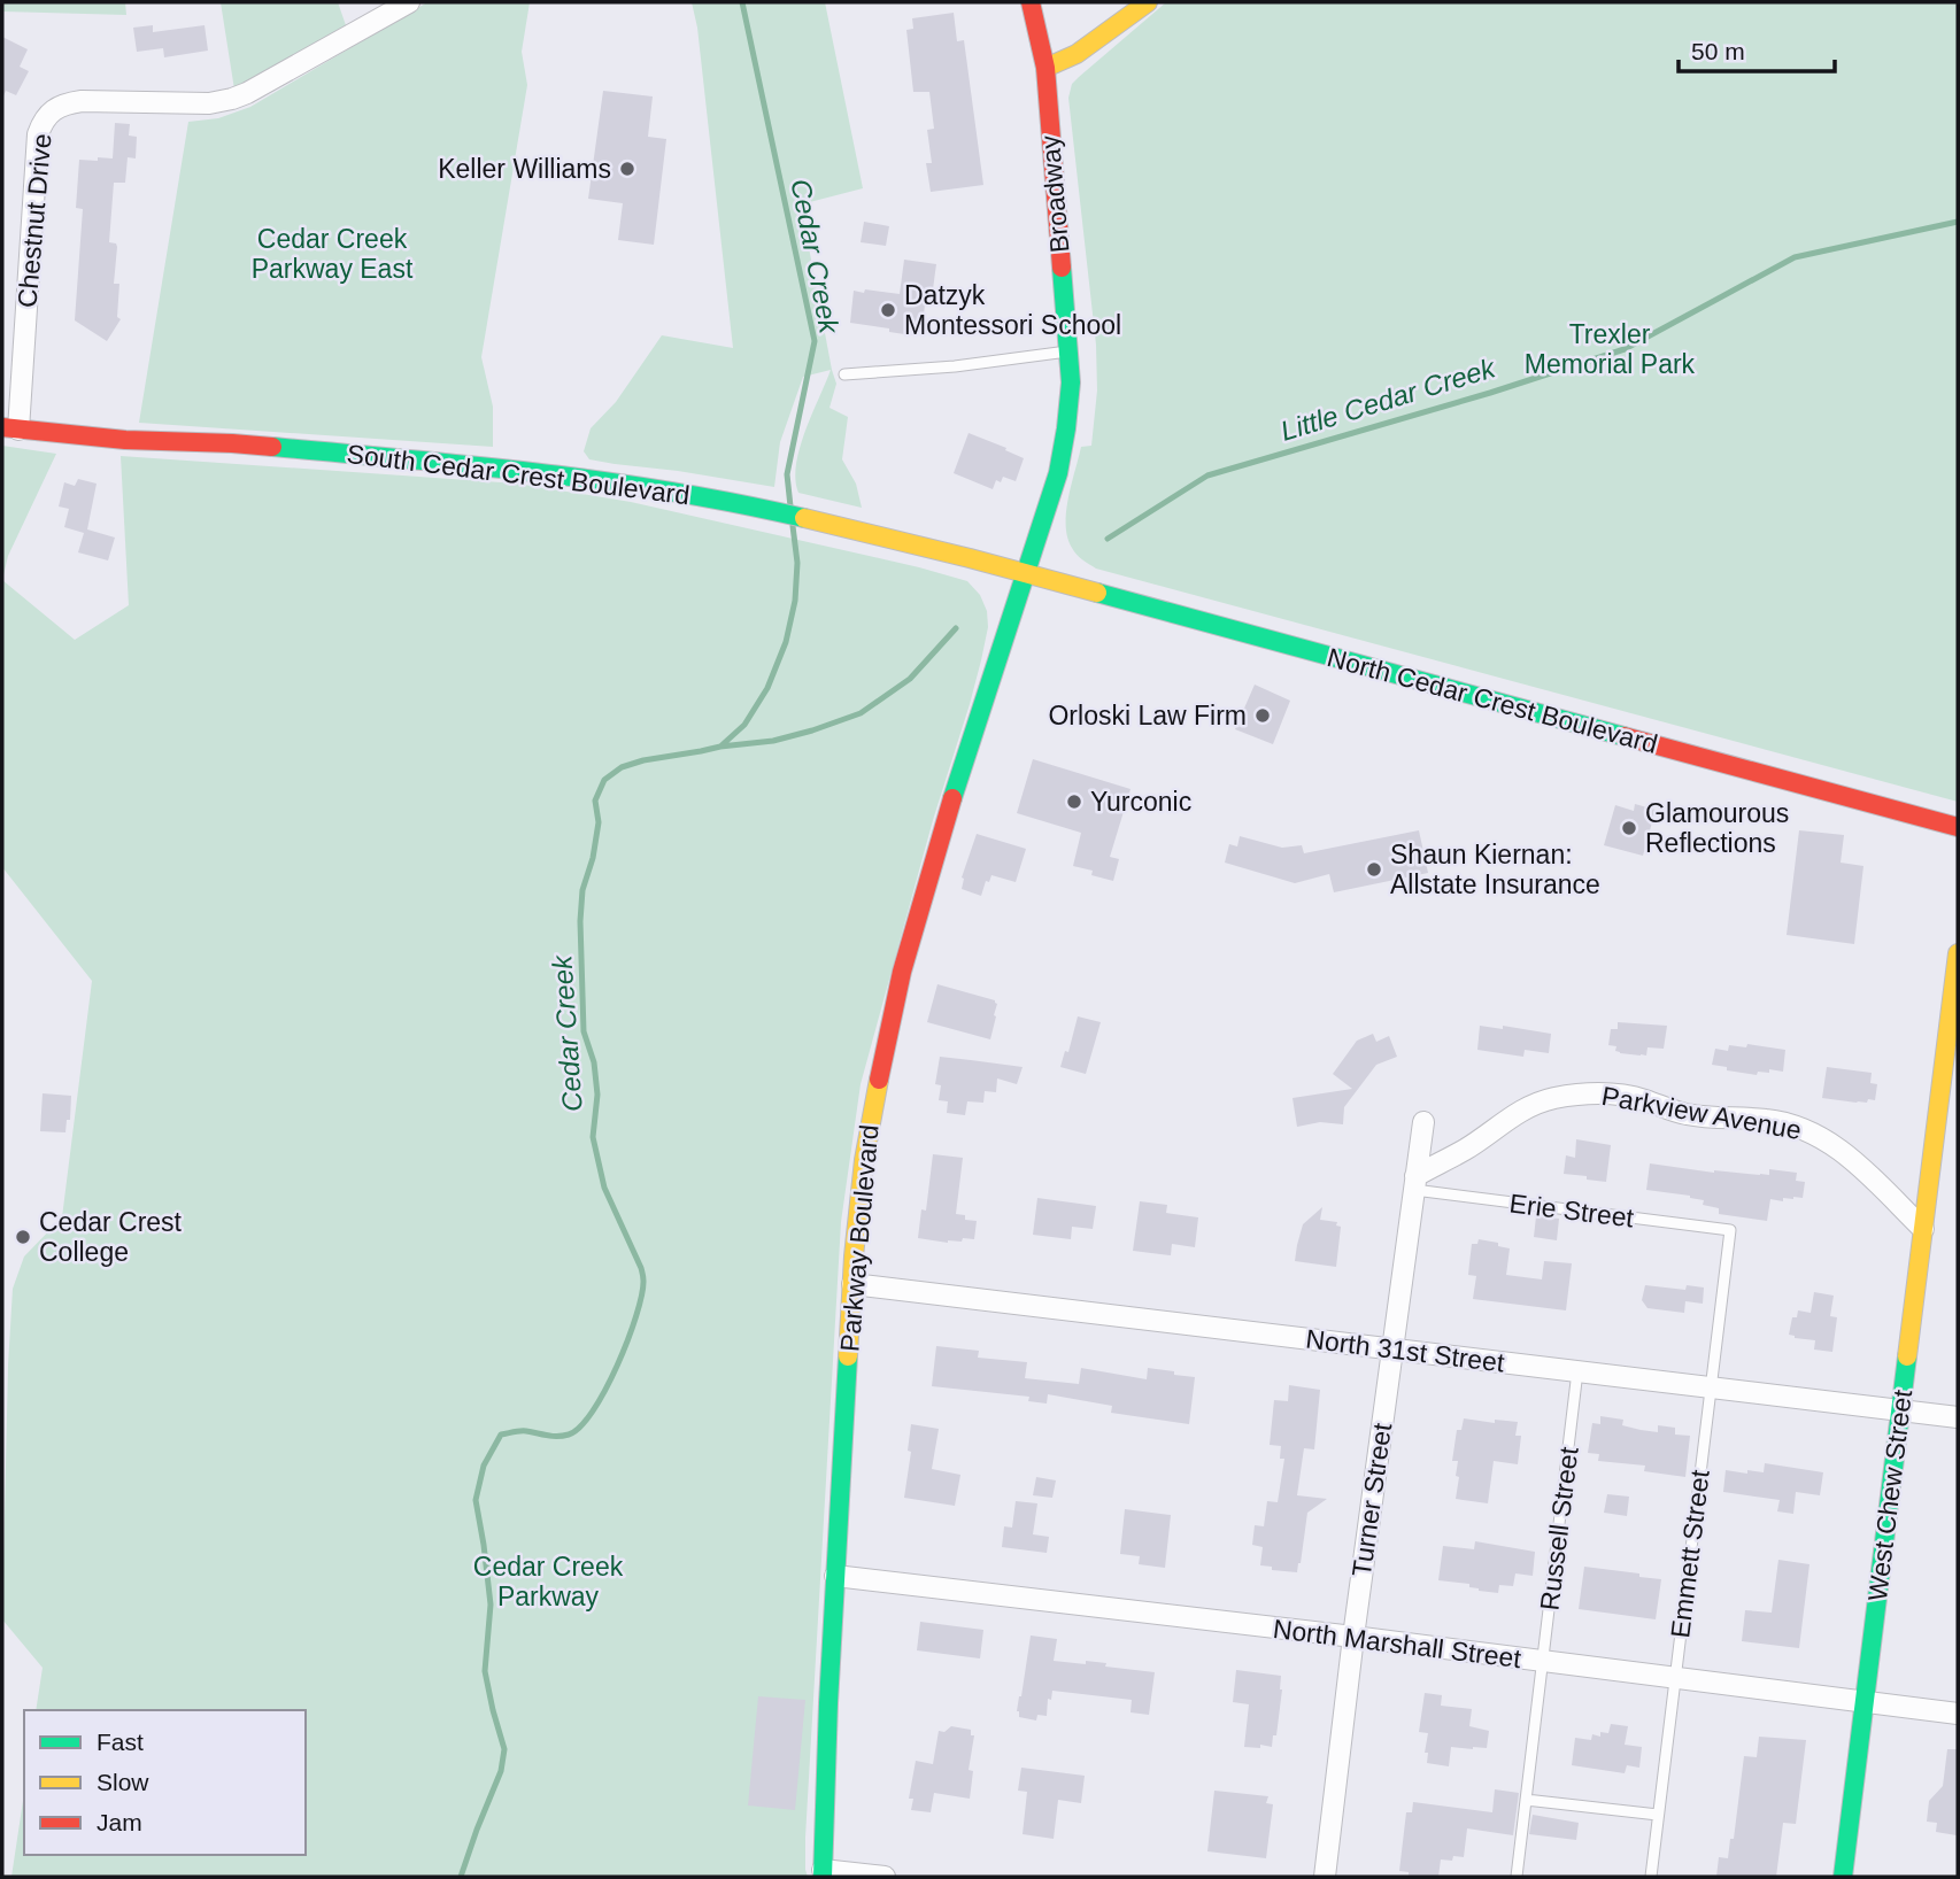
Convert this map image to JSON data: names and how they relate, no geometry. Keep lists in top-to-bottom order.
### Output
{
  "streets": {
    "street": [
      "Broadway",
      "Chestnut Drive",
      "South Cedar Crest Boulevard",
      "North Cedar Crest Boulevard",
      "Parkview Avenue",
      "Parkway Boulevard",
      "North 31st Street",
      "West Chew Street",
      "Turner Street",
      "North Marshall Street"
    ],
    "lane": ["Erie Street", "Russell Street", "Emmett Street"]
  },
  "crossings": [
    ["Broadway", "South Cedar Crest Boulevard"],
    ["Broadway", "North Cedar Crest Boulevard"],
    ["Broadway", "Parkway Boulevard"],
    ["Chestnut Drive", "South Cedar Crest Boulevard"],
    ["South Cedar Crest Boulevard", "North Cedar Crest Boulevard"],
    ["South Cedar Crest Boulevard", "Parkway Boulevard"],
    ["North Cedar Crest Boulevard", "Parkway Boulevard"],
    ["Parkview Avenue", "Erie Street"],
    ["Parkview Avenue", "West Chew Street"],
    ["Parkview Avenue", "Turner Street"],
    ["Erie Street", "Turner Street"],
    ["Erie Street", "Emmett Street"],
    ["Parkway Boulevard", "North 31st Street"],
    ["Parkway Boulevard", "North Marshall Street"],
    ["North 31st Street", "West Chew Street"],
    ["North 31st Street", "Turner Street"],
    ["North 31st Street", "Russell Street"],
    ["North 31st Street", "Emmett Street"],
    ["West Chew Street", "North Marshall Street"],
    ["Turner Street", "North Marshall Street"],
    ["Russell Street", "North Marshall Street"],
    ["Emmett Street", "North Marshall Street"]
  ],
  "water": ["Cedar Creek", "Little Cedar Creek"],
  "parks": ["Cedar Creek Parkway East", "Trexler Memorial Park", "Cedar Creek Parkway"],
  "places": [
    "Keller Williams",
    "Datzyk Montessori School",
    "Orloski Law Firm",
    "Yurconic",
    "Glamourous Reflections",
    "Shaun Kiernan: Allstate Insurance",
    "Cedar Crest College"
  ],
  "legend": ["Fast", "Slow", "Jam"],
  "scale_bar": "50 m"
}
